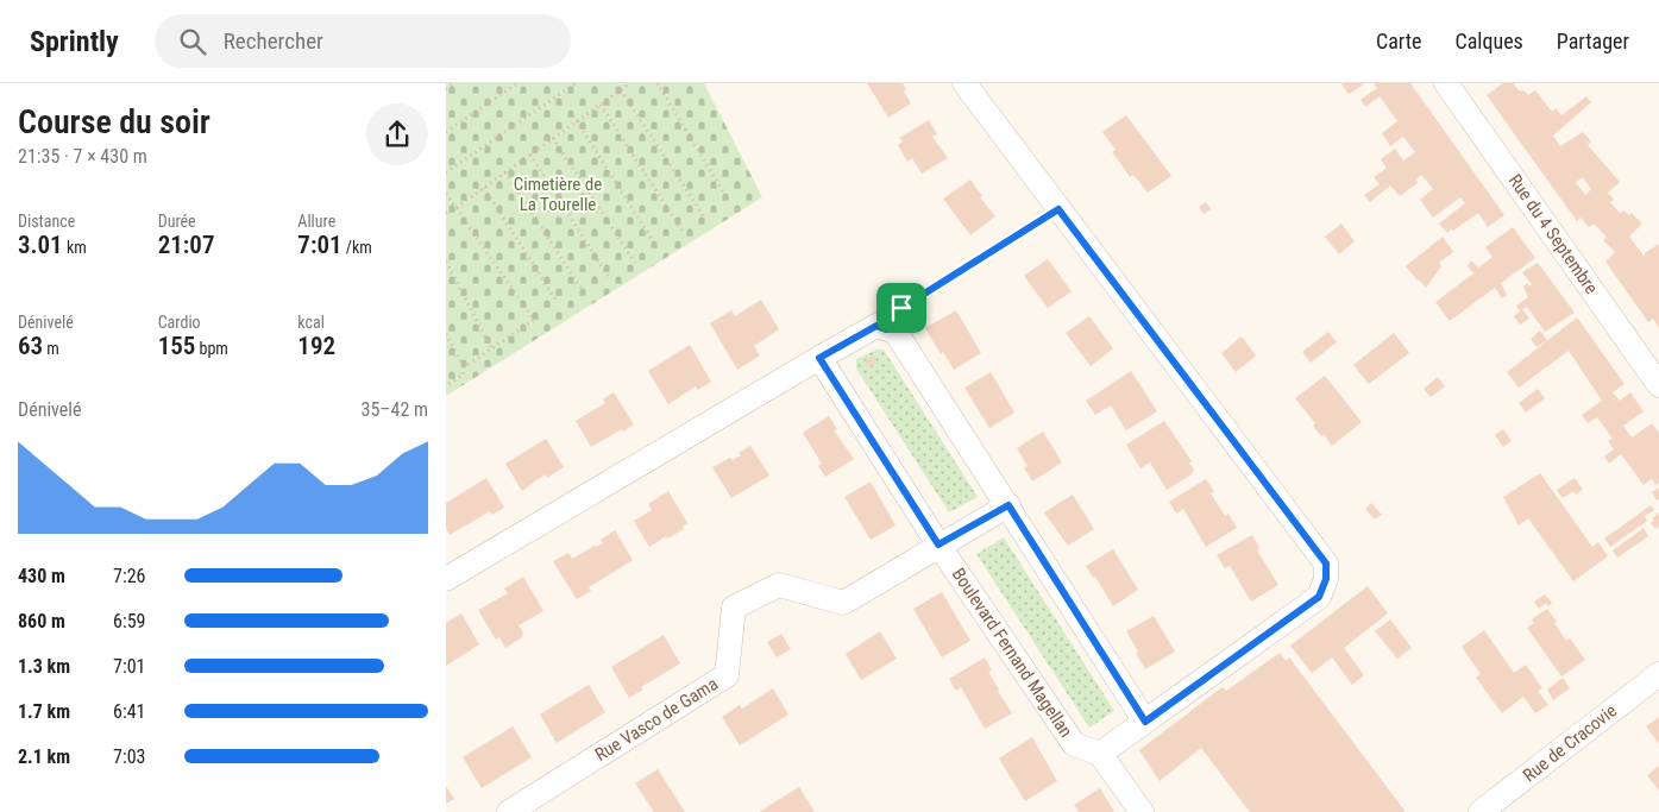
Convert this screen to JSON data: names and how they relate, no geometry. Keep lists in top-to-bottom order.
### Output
{
  "streets": {
    "street": [
      "Rue du 4 Septembre",
      "Boulevard Fernand Magellan",
      "Rue Vasco de Gama",
      "Rue de Cracovie"
    ]
  },
  "crossings": [
    ["Boulevard Fernand Magellan", "Rue Vasco de Gama"]
  ],
  "parks": ["Cimetière de La Tourelle"],
  "page": {
    "header": "Sprintly",
    "search": "Rechercher",
    "nav": ["Carte", "Calques", "Partager"],
    "heading": ["Course du soir", "21:35 · 7 × 430 m"],
    "stats": [
      ["Distance", "3.01 km"],
      ["Durée", "21:07"],
      ["Allure", "7:01 /km"],
      ["Dénivelé", "63 m"],
      ["Cardio", "155 bpm"],
      ["kcal", "192"]
    ],
    "chart": ["Dénivelé", "35–42 m"],
    "list": [
      {
        "name": "430 m",
        "note": "7:26"
      },
      {
        "name": "860 m",
        "note": "6:59"
      },
      {
        "name": "1.3 km",
        "note": "7:01"
      },
      {
        "name": "1.7 km",
        "note": "6:41"
      },
      {
        "name": "2.1 km",
        "note": "7:03"
      }
    ]
  }
}
